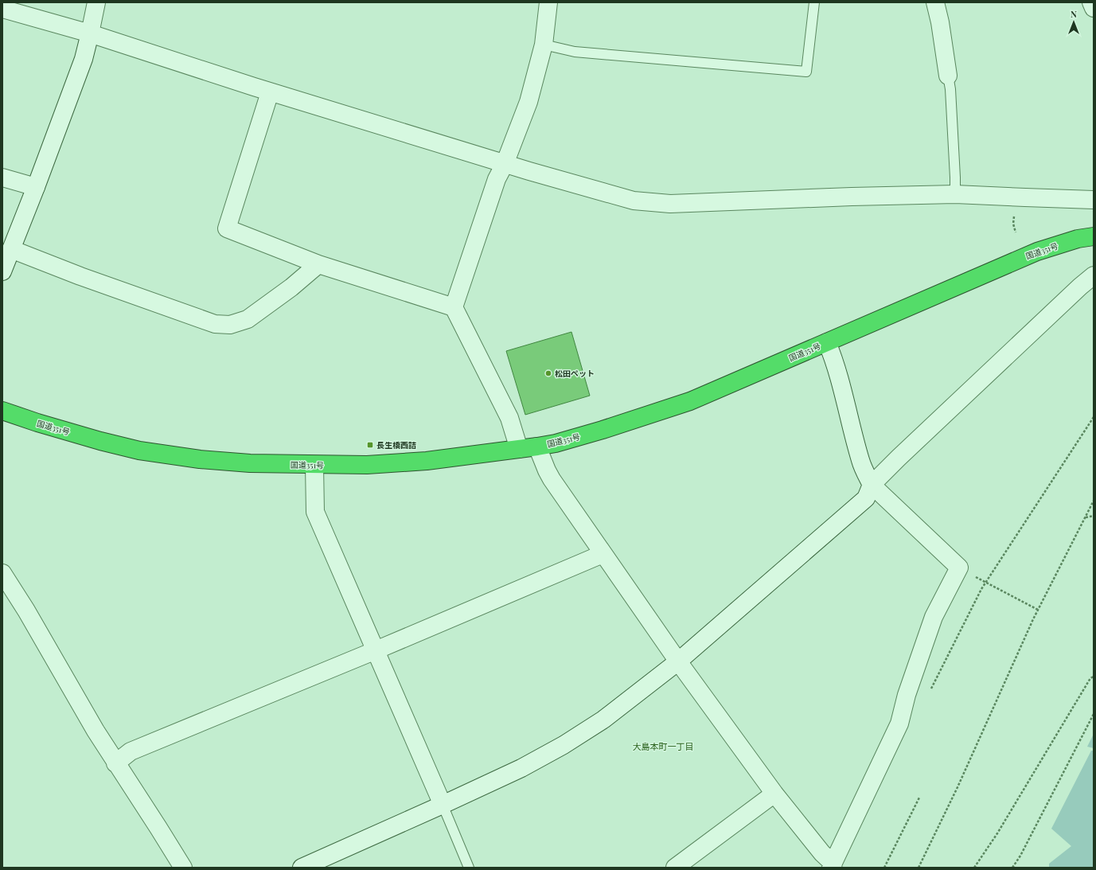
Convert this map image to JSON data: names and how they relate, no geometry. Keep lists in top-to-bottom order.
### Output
{
  "streets": {
    "highway": ["国道351号"]
  },
  "districts": ["大島本町一丁目"],
  "places": {
    "other": ["松田ペット"],
    "transit": ["長生橋西詰"]
  },
  "north": "top"
}
